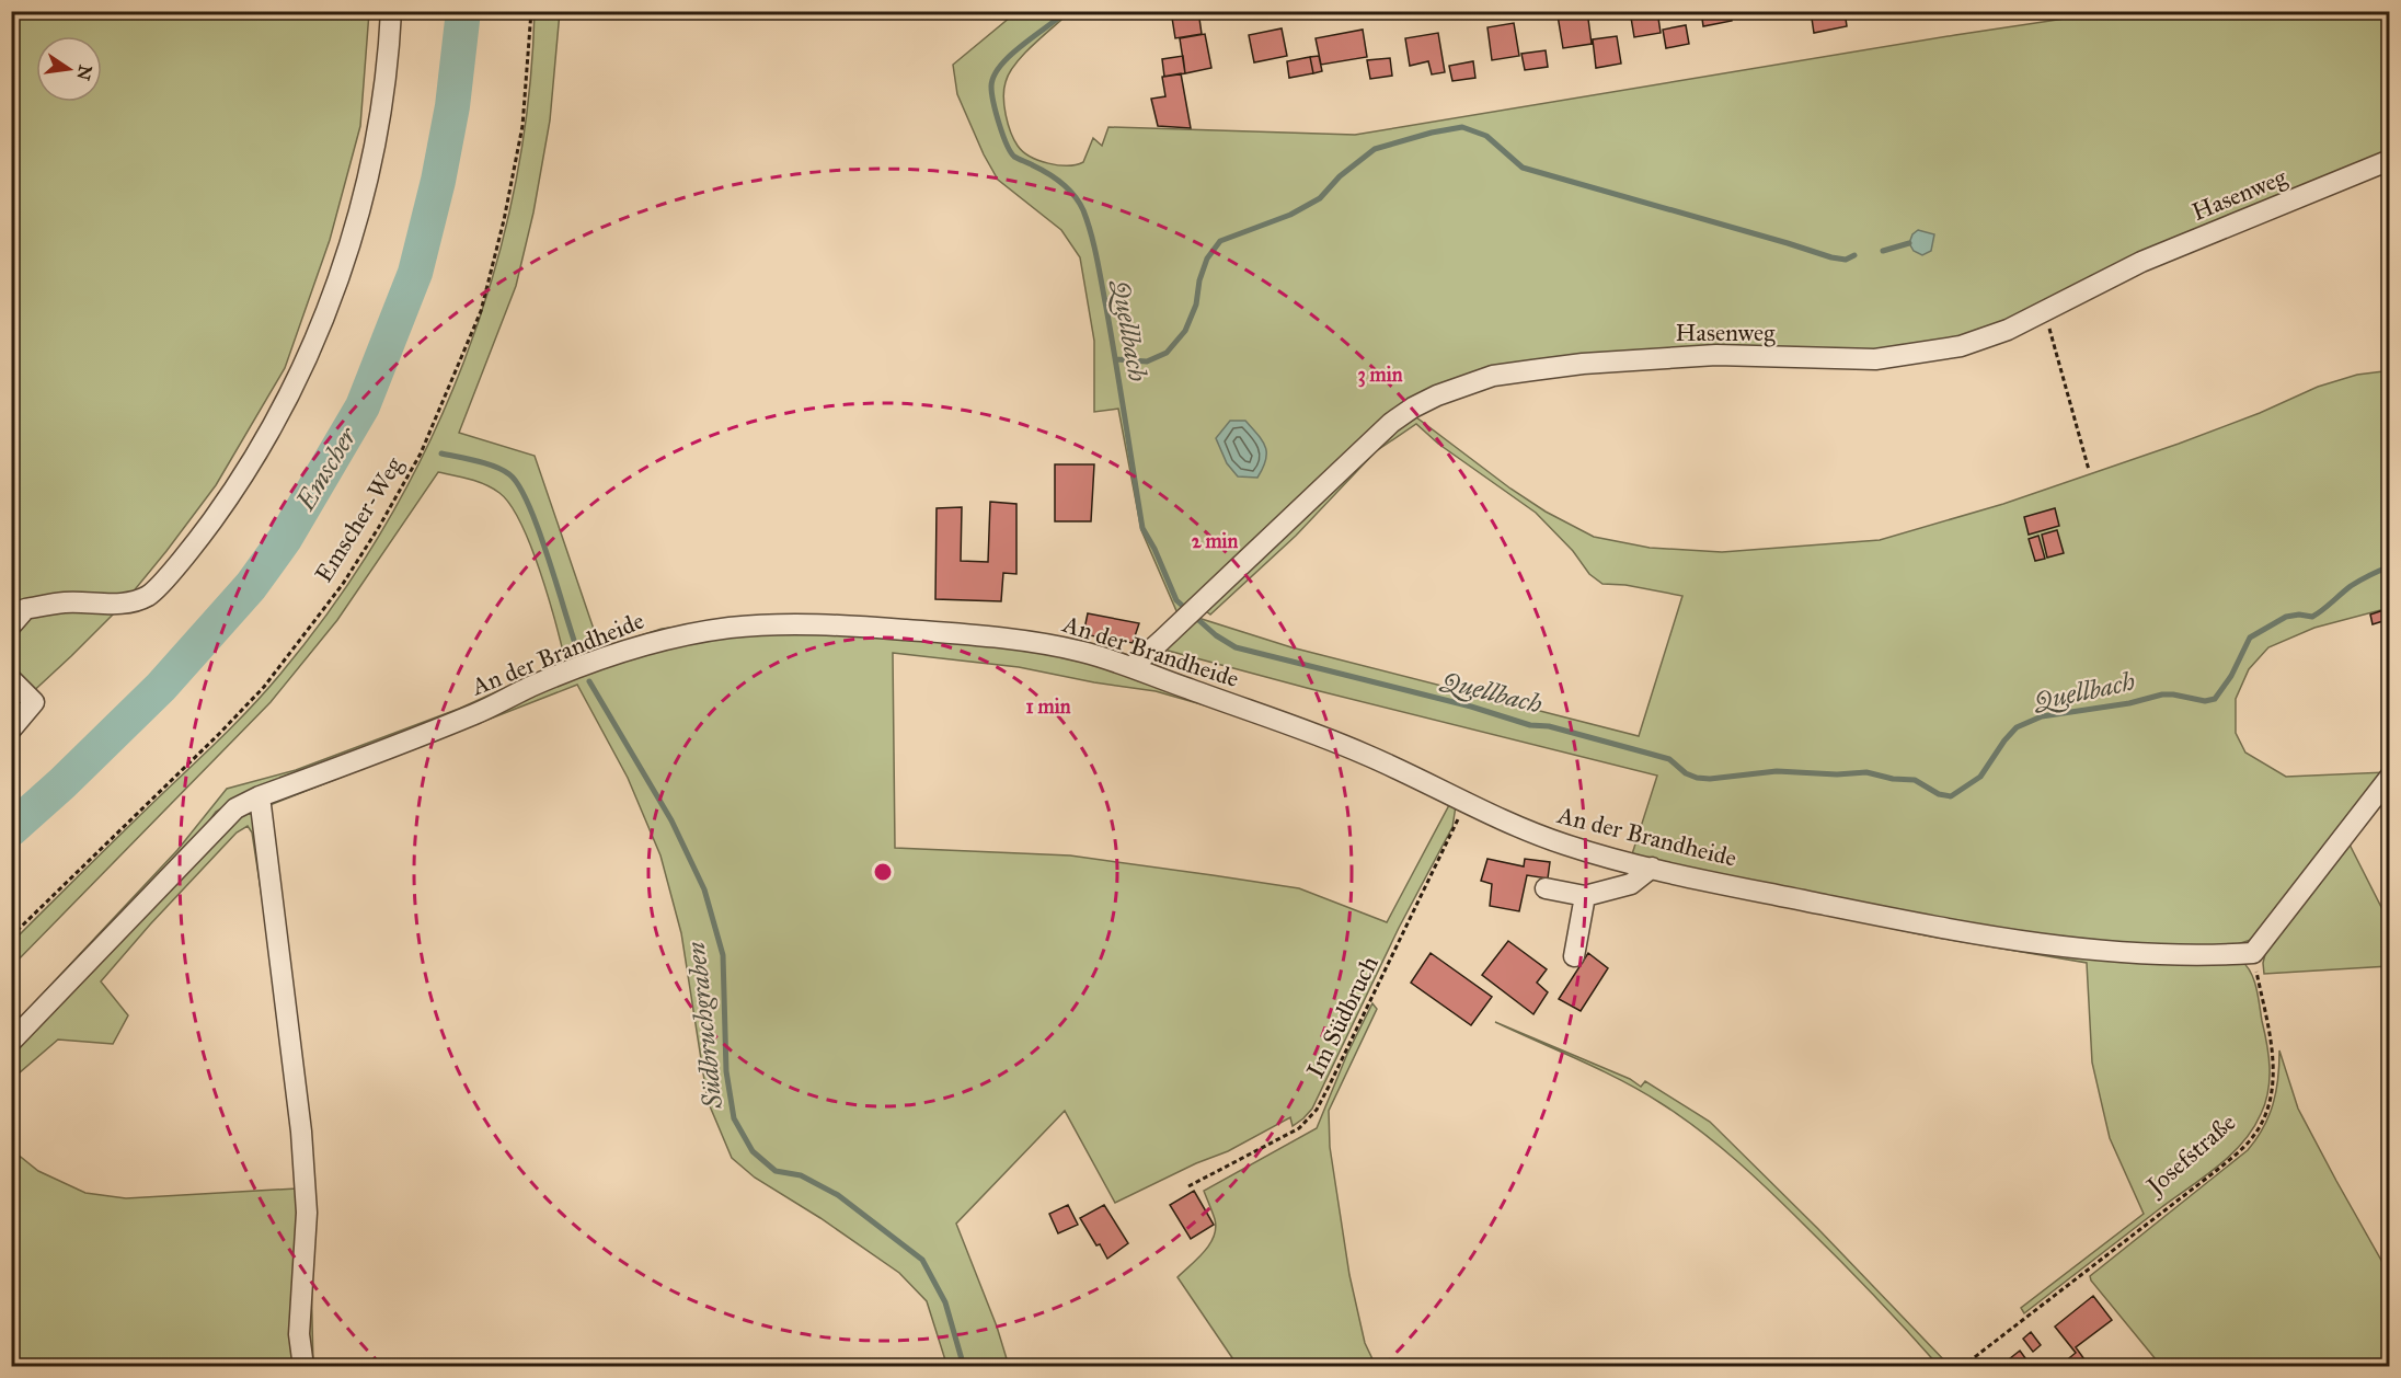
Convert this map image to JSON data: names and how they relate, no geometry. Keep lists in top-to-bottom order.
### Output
{
  "streets": {
    "street": ["Hasenweg", "An der Brandheide"],
    "path": ["Emscher-Weg", "Im Südbruch", "Josefstraße"]
  },
  "crossings": [
    ["Hasenweg", "An der Brandheide"],
    ["An der Brandheide", "Im Südbruch"],
    ["An der Brandheide", "Josefstraße"]
  ],
  "water": ["Quellbach", "Emscher", "Südbruchgraben"],
  "north": "right",
  "rings": ["3 min", "2 min", "1 min"]
}
